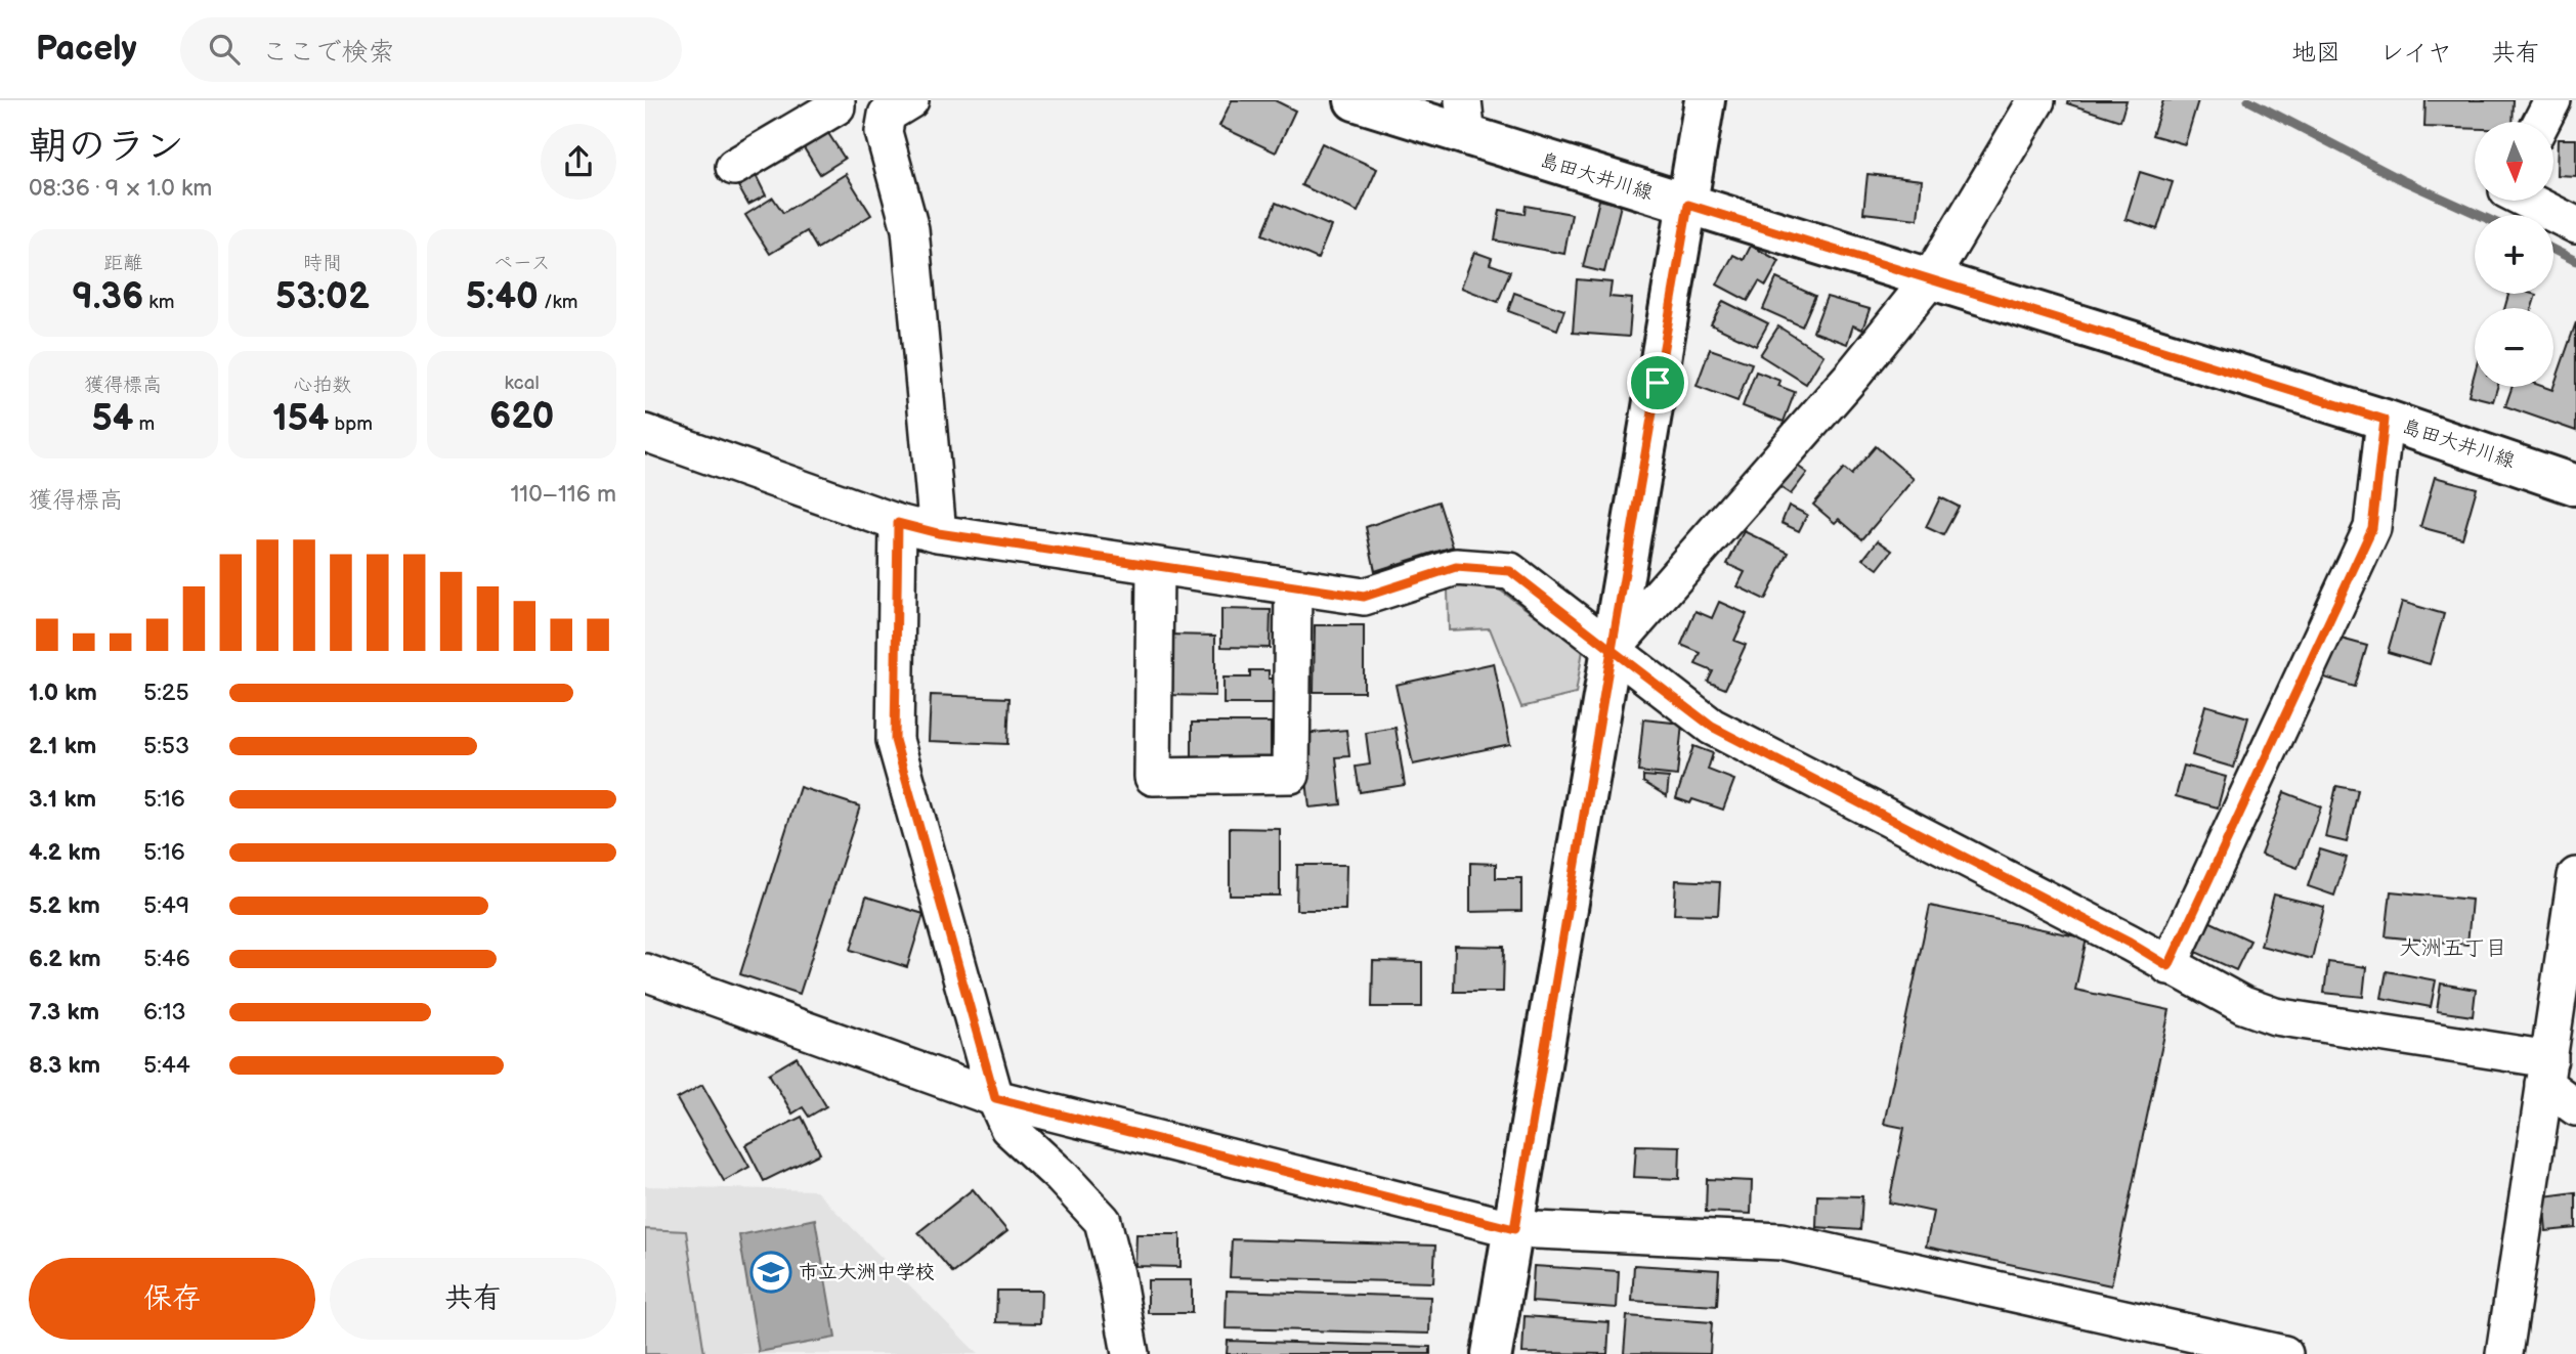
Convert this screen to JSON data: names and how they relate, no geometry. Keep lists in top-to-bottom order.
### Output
{
  "streets": {
    "main road": ["島田大井川線"]
  },
  "districts": ["大洲五丁目"],
  "places": {
    "school or university": ["市立大洲中学校"]
  },
  "north": "bottom",
  "page": {
    "header": "Pacely",
    "search": "ここで検索",
    "nav": ["地図", "レイヤ", "共有"],
    "heading": ["朝のラン", "08:36 · 9 × 1.0 km"],
    "map_buttons": ["+", "−"],
    "stats": [
      ["距離", "9.36 km"],
      ["時間", "53:02"],
      ["ペース", "5:40 /km"],
      ["獲得標高", "54 m"],
      ["心拍数", "154 bpm"],
      ["kcal", "620"]
    ],
    "chart": ["獲得標高", "110–116 m"],
    "list": [
      {
        "name": "1.0 km",
        "note": "5:25"
      },
      {
        "name": "2.1 km",
        "note": "5:53"
      },
      {
        "name": "3.1 km",
        "note": "5:16"
      },
      {
        "name": "4.2 km",
        "note": "5:16"
      },
      {
        "name": "5.2 km",
        "note": "5:49"
      },
      {
        "name": "6.2 km",
        "note": "5:46"
      },
      {
        "name": "7.3 km",
        "note": "6:13"
      },
      {
        "name": "8.3 km",
        "note": "5:44"
      }
    ],
    "buttons": ["保存", "共有"]
  }
}
